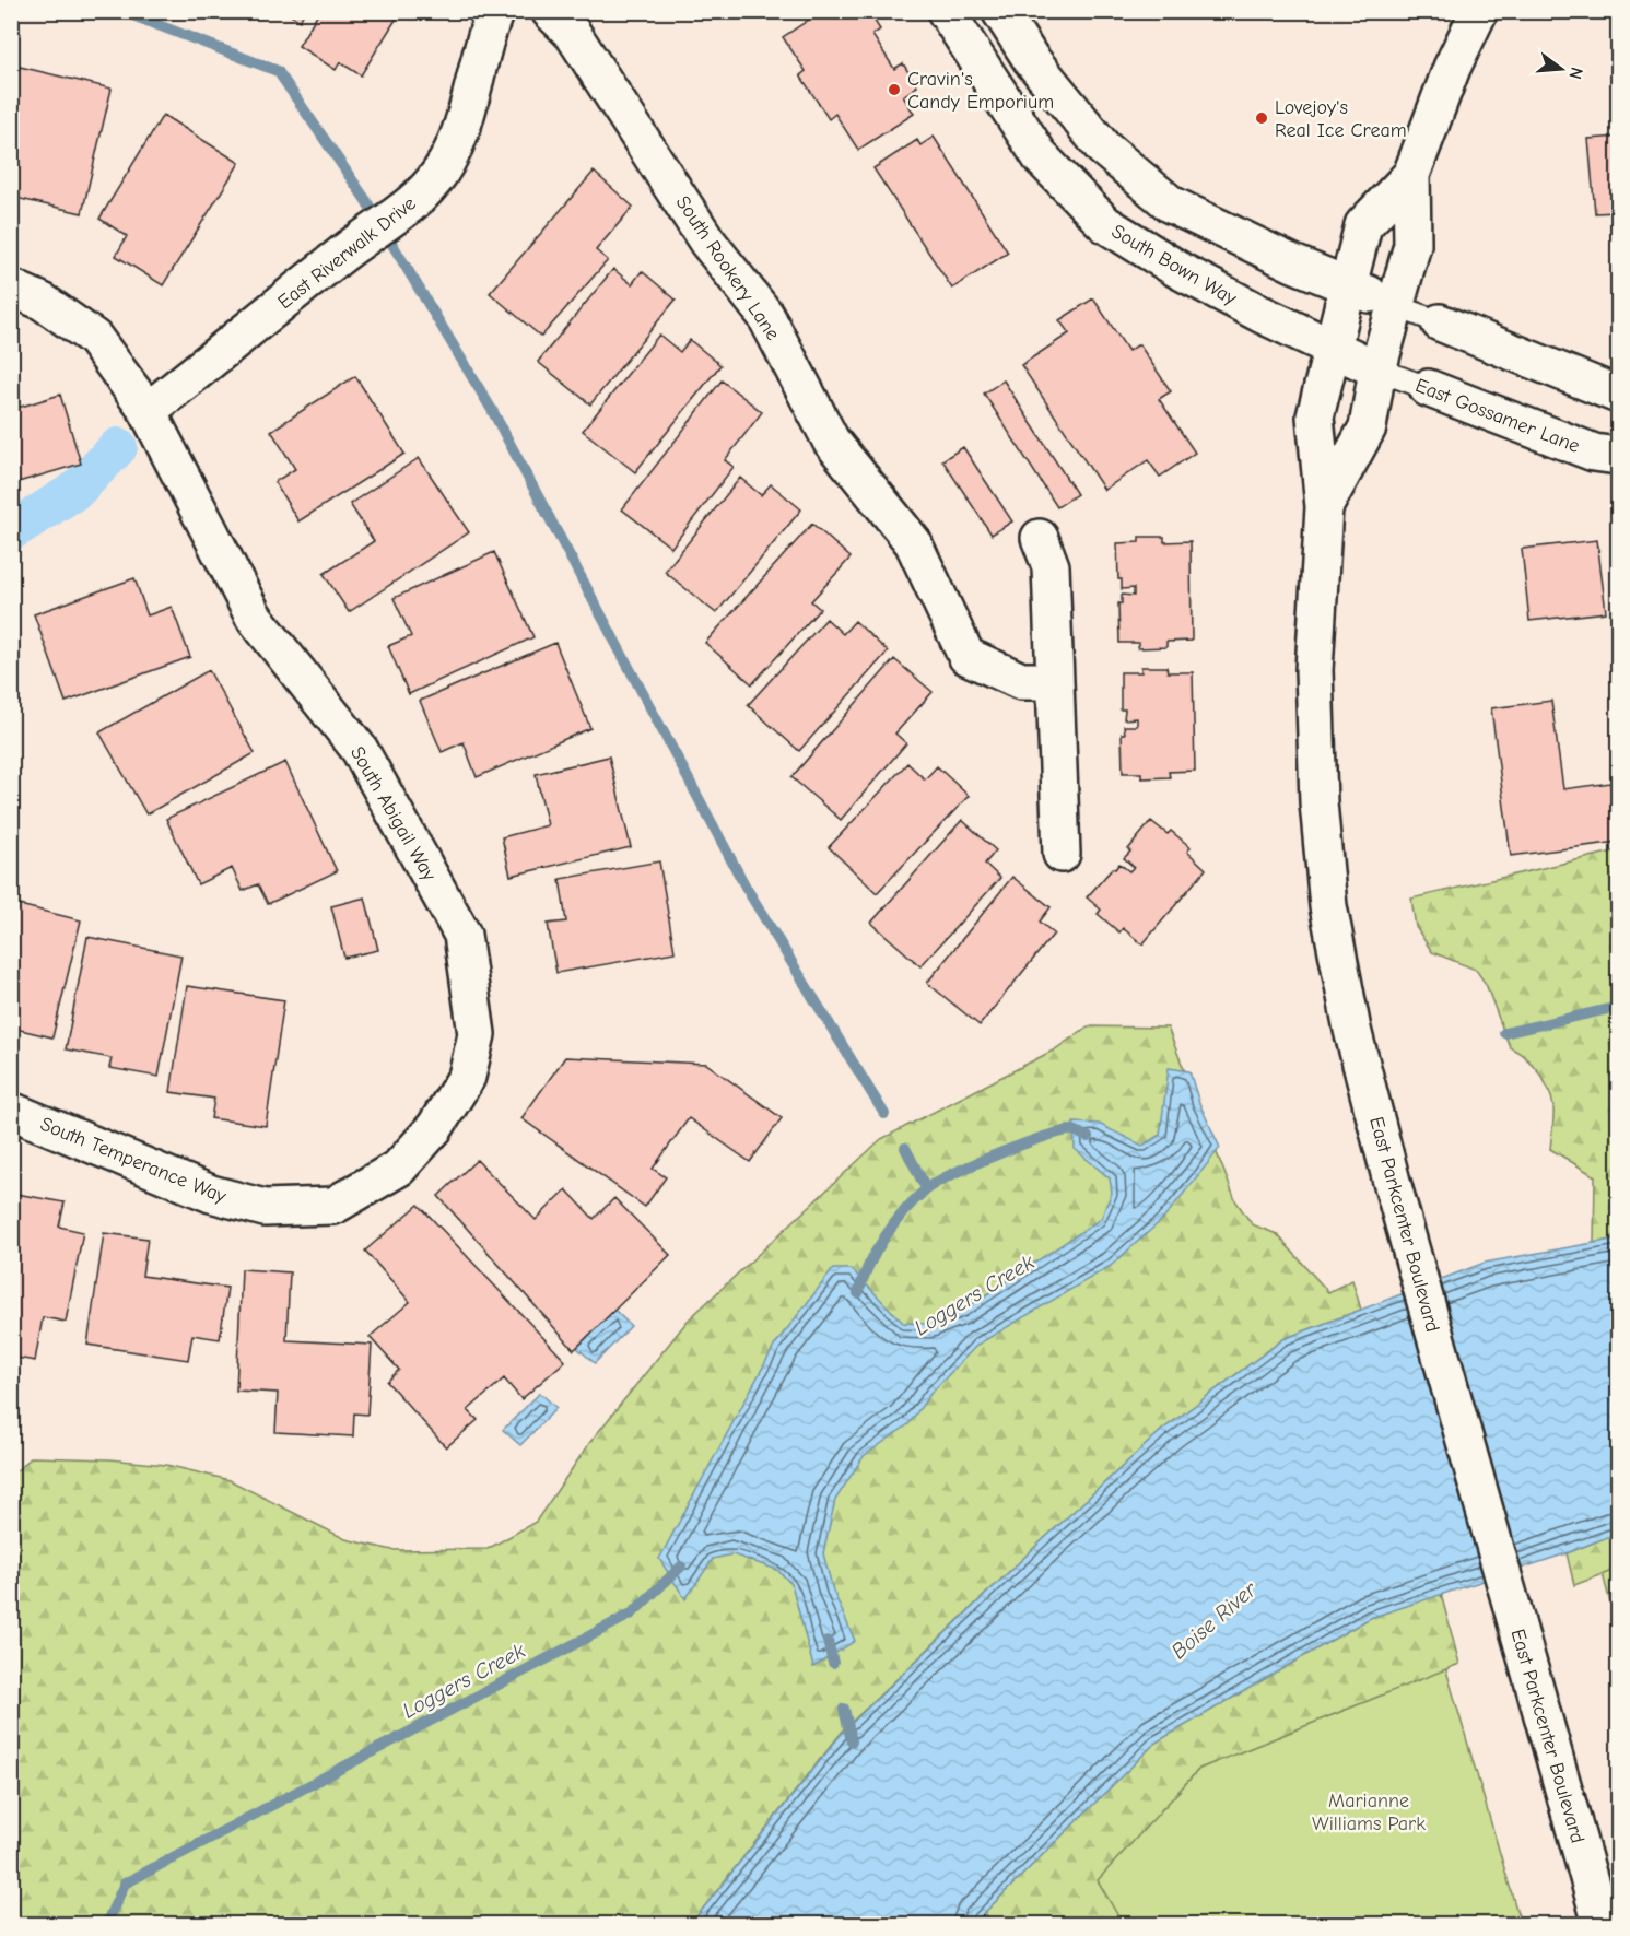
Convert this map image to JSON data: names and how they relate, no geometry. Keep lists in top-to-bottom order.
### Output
{
  "streets": {
    "street": [
      "East Riverwalk Drive",
      "South Bown Way",
      "South Rookery Lane",
      "East Gossamer Lane",
      "South Abigail Way",
      "South Temperance Way",
      "East Parkcenter Boulevard"
    ]
  },
  "crossings": [
    ["East Riverwalk Drive", "South Abigail Way"],
    ["South Bown Way", "East Gossamer Lane"],
    ["South Bown Way", "East Parkcenter Boulevard"],
    ["East Gossamer Lane", "East Parkcenter Boulevard"],
    ["South Abigail Way", "South Temperance Way"]
  ],
  "water": ["Loggers Creek", "Boise River"],
  "parks": ["Marianne Williams Park"],
  "places": ["Cravin's Candy Emporium", "Lovejoy's Real Ice Cream"],
  "north": "right"
}
